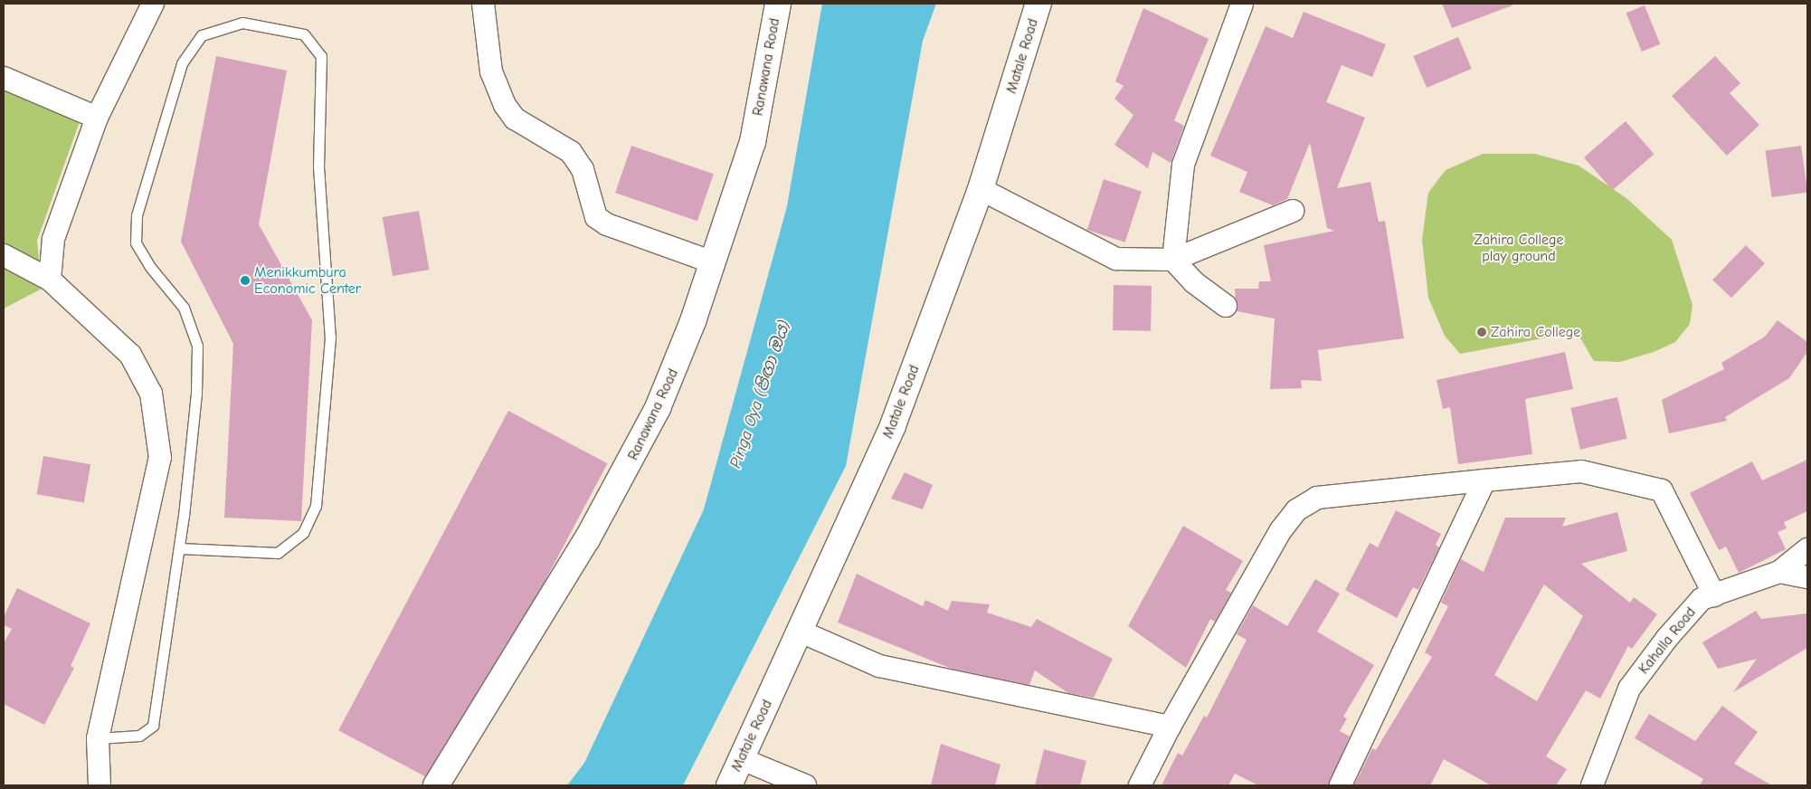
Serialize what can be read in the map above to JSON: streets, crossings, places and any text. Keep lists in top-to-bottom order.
{
  "streets": {
    "main road": ["Matale Road", "Ranawana Road"],
    "street": ["Kahalla Road"]
  },
  "water": ["Pinga Oya (පිඟා ඔය)"],
  "parks": ["Zahira College play ground"],
  "places": ["Menikkumbura Economic Center", "Zahira College"]
}
